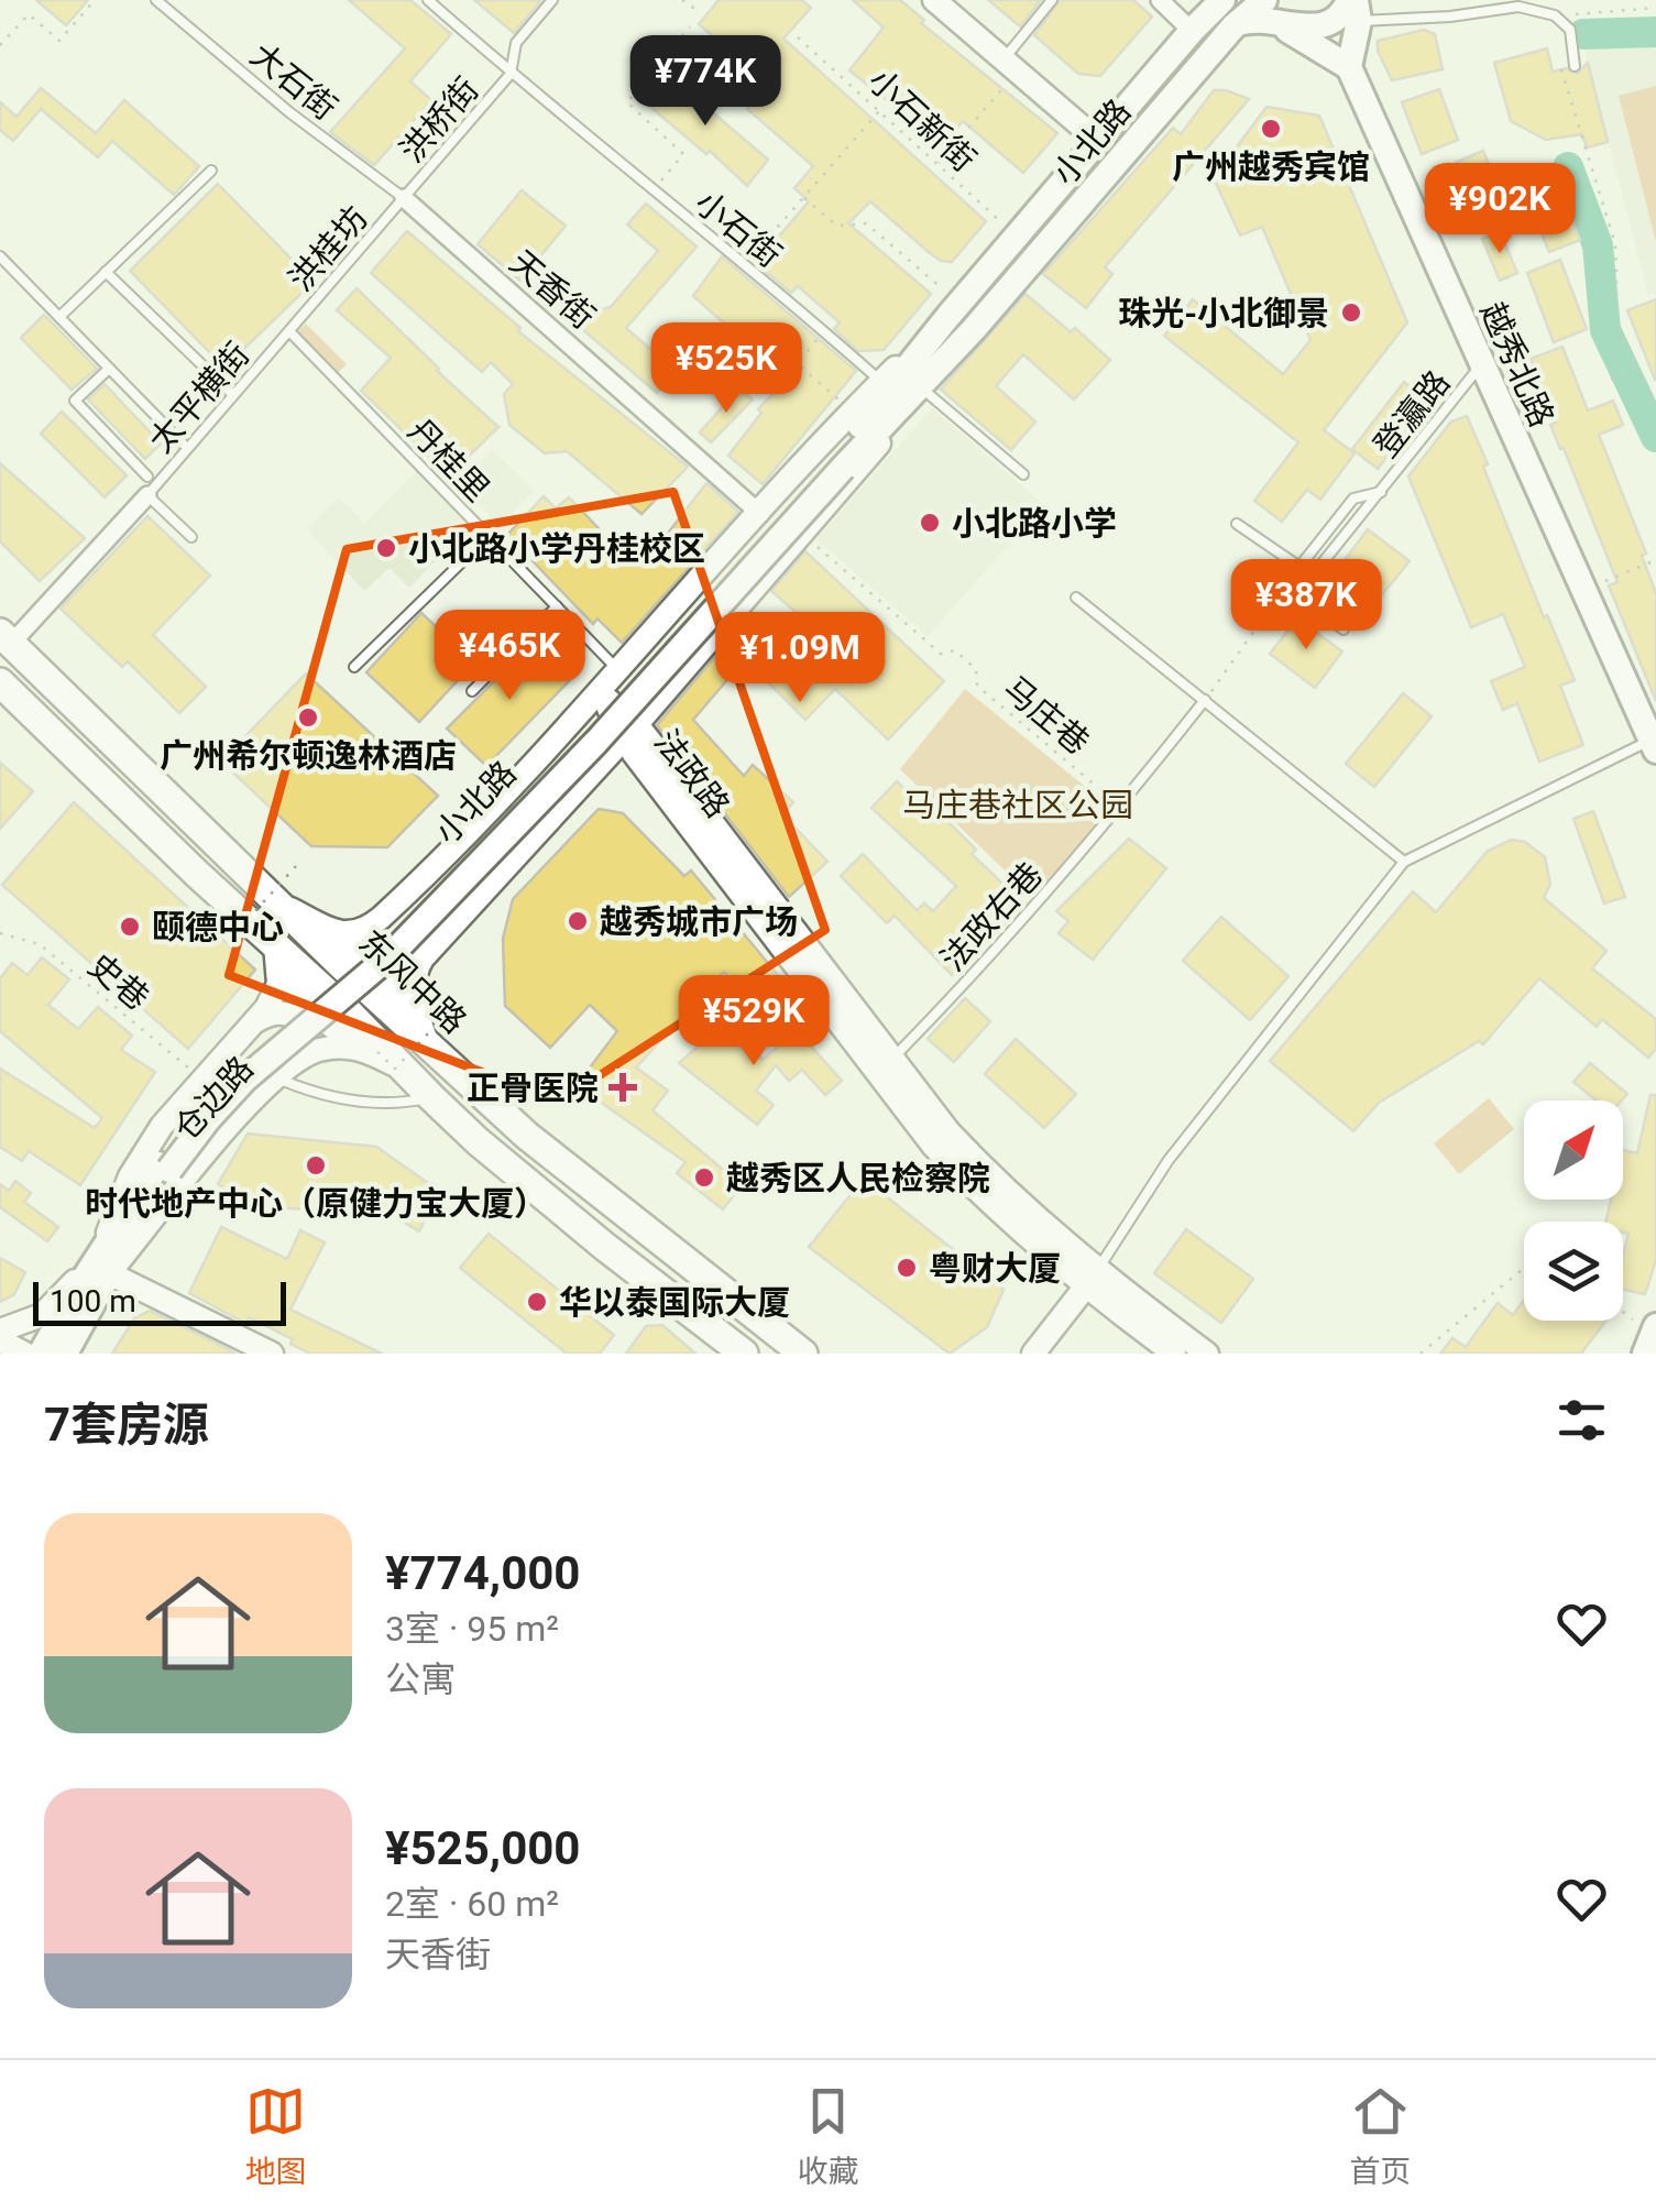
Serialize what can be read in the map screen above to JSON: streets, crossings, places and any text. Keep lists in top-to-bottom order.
{
  "streets": {
    "highway": ["东风中路"],
    "main road": ["小北路", "越秀北路", "仓边路"],
    "street": ["天香街", "法政路"],
    "lane": [
      "大石街",
      "洪桥街",
      "小石街",
      "洪桂坊",
      "太平横街",
      "登瀛路",
      "丹桂里",
      "法政右巷"
    ],
    "path": ["小石新街", "马庄巷", "史巷"]
  },
  "crossings": [
    ["大石街", "洪桥街"],
    ["大石街", "洪桂坊"],
    ["大石街", "天香街"],
    ["洪桥街", "小石街"],
    ["洪桥街", "洪桂坊"],
    ["洪桥街", "天香街"],
    ["小石新街", "小北路"],
    ["小北路", "小石街"],
    ["小北路", "天香街"],
    ["小北路", "丹桂里"],
    ["小北路", "马庄巷"],
    ["小北路", "法政路"],
    ["小北路", "东风中路"],
    ["小北路", "仓边路"],
    ["洪桂坊", "天香街"],
    ["洪桂坊", "太平横街"],
    ["洪桂坊", "丹桂里"],
    ["越秀北路", "登瀛路"],
    ["太平横街", "丹桂里"],
    ["马庄巷", "法政右巷"],
    ["法政路", "法政右巷"],
    ["史巷", "仓边路"],
    ["东风中路", "仓边路"]
  ],
  "parks": ["马庄巷社区公园"],
  "places": {
    "other": [
      "广州越秀宾馆",
      "珠光-小北御景",
      "小北路小学",
      "小北路小学丹桂校区",
      "广州希尔顿逸林酒店",
      "越秀城市广场",
      "颐德中心",
      "时代地产中心（原健力宝大厦）",
      "越秀区人民检察院",
      "粤财大厦",
      "华以泰国际大厦"
    ],
    "health": ["正骨医院"]
  },
  "scale_bar": "100 m",
  "north": "top right",
  "page": {
    "price": [
      "¥774K",
      "¥902K",
      "¥525K",
      "¥387K",
      "¥465K",
      "¥1.09M",
      "¥529K"
    ],
    "scale": "100 m",
    "heading": "7套房源",
    "list": [
      {
        "name": "¥774,000",
        "note": "3室 · 95 m² · 公寓"
      },
      {
        "name": "¥525,000",
        "note": "2室 · 60 m² · 天香街"
      }
    ],
    "tabs": ["地图", "收藏", "首页"]
  }
}
